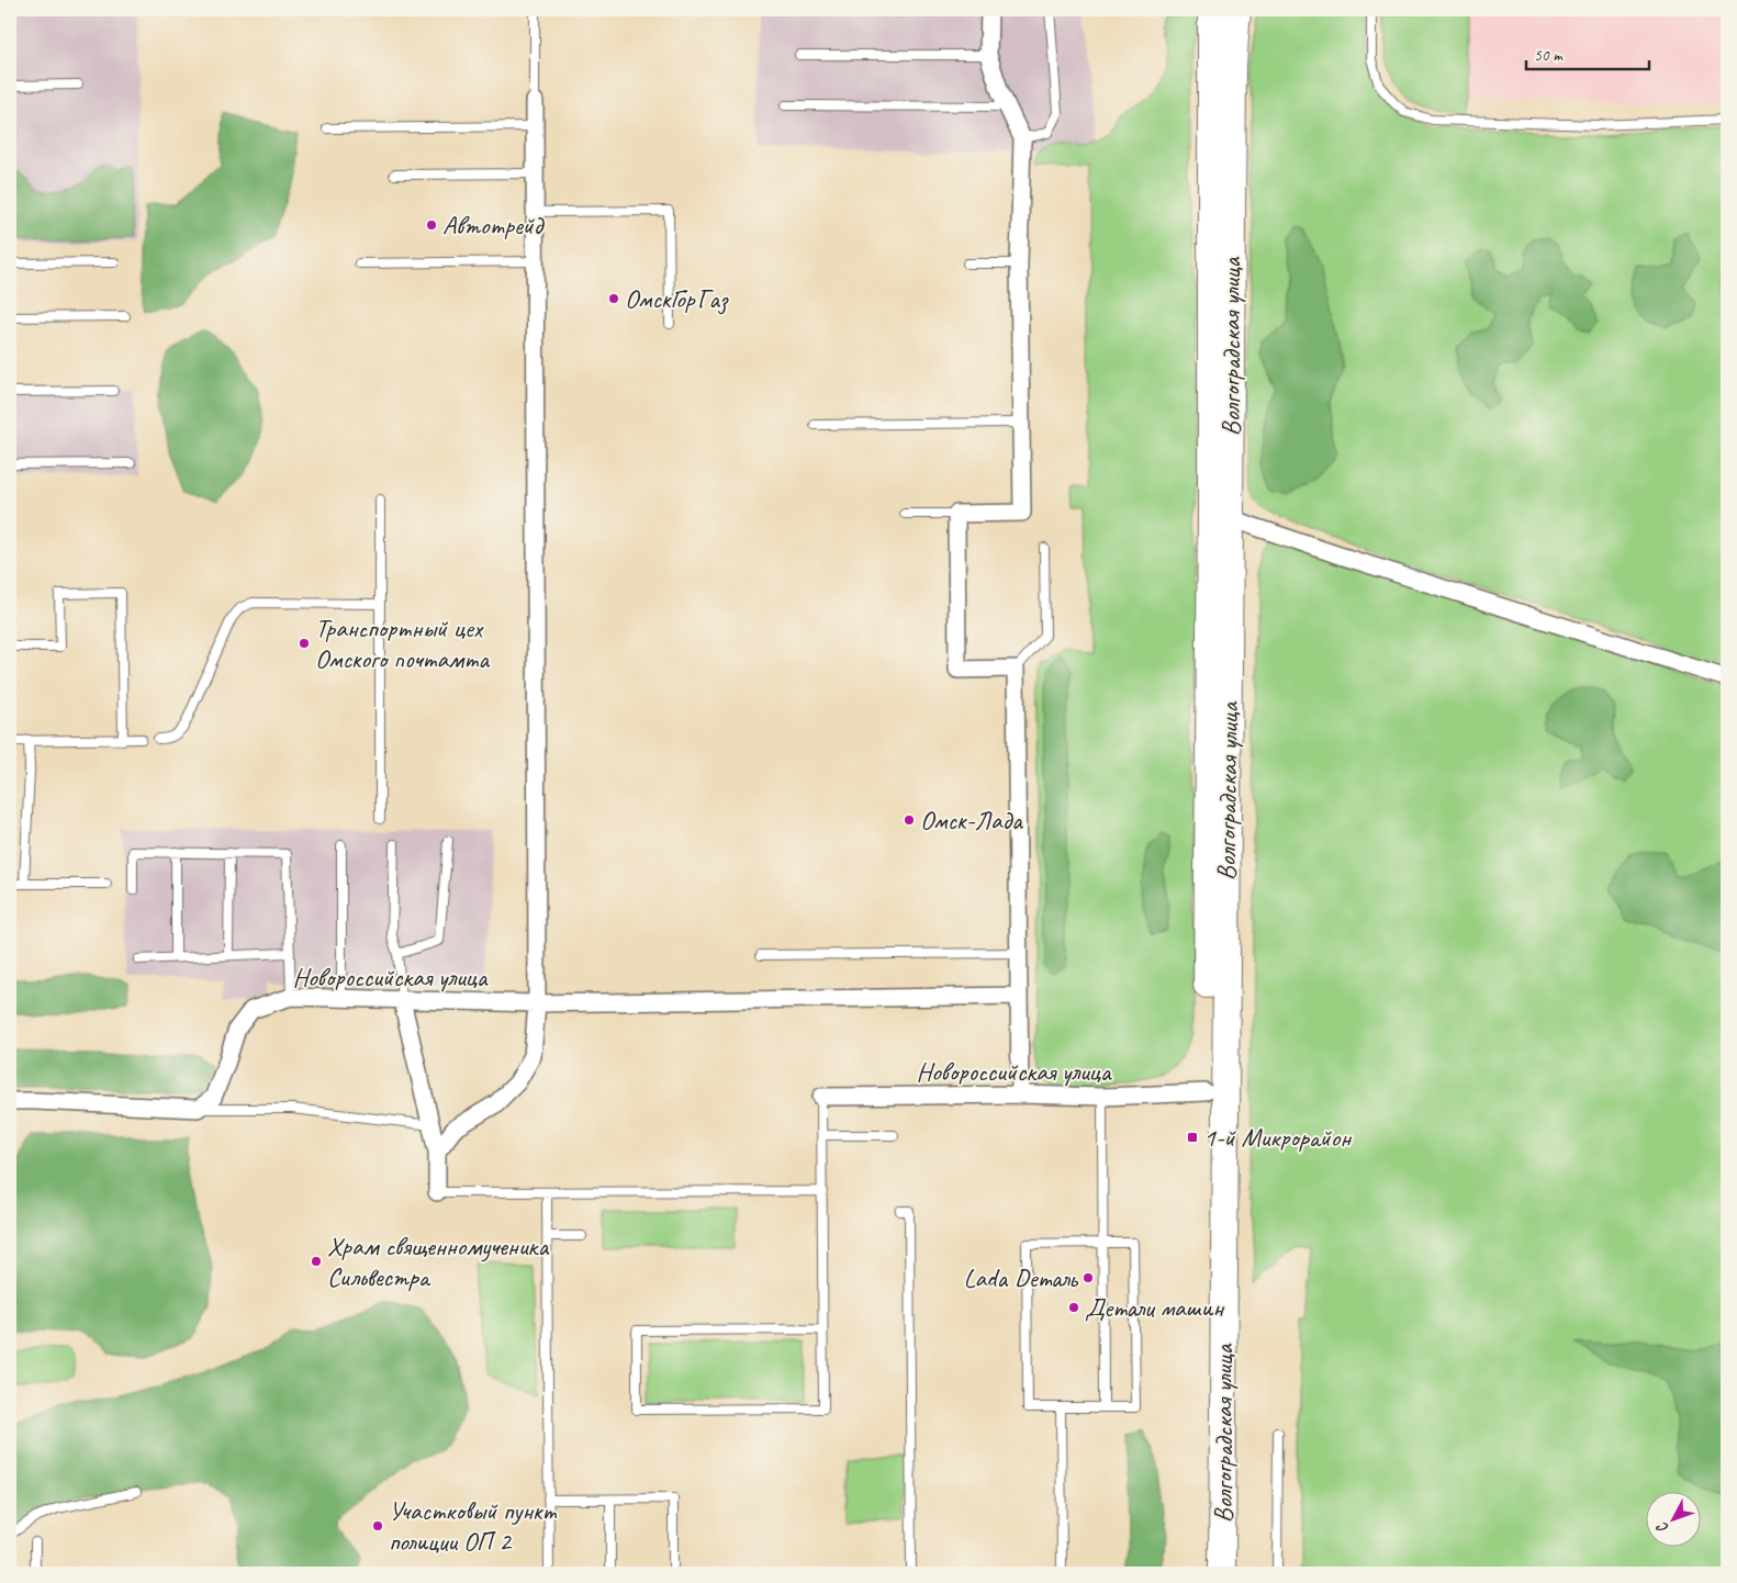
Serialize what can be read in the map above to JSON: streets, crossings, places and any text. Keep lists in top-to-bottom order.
{
  "streets": {
    "main road": ["Волгоградская улица"],
    "street": ["Новороссийская улица"]
  },
  "crossings": [
    ["Волгоградская улица", "Новороссийская улица"]
  ],
  "places": {
    "other": [
      "Автотрейд",
      "ОмскГорГаз",
      "Транспортный цех Омского почтамта",
      "Омск-Лада",
      "Храм священномученика Сильвестра",
      "Lada Dеталь",
      "Детали машин",
      "Участковый пункт полиции ОП 2"
    ],
    "transit": ["1-й Микрорайон"]
  },
  "scale_bar": "50 m",
  "north": "bottom left"
}
